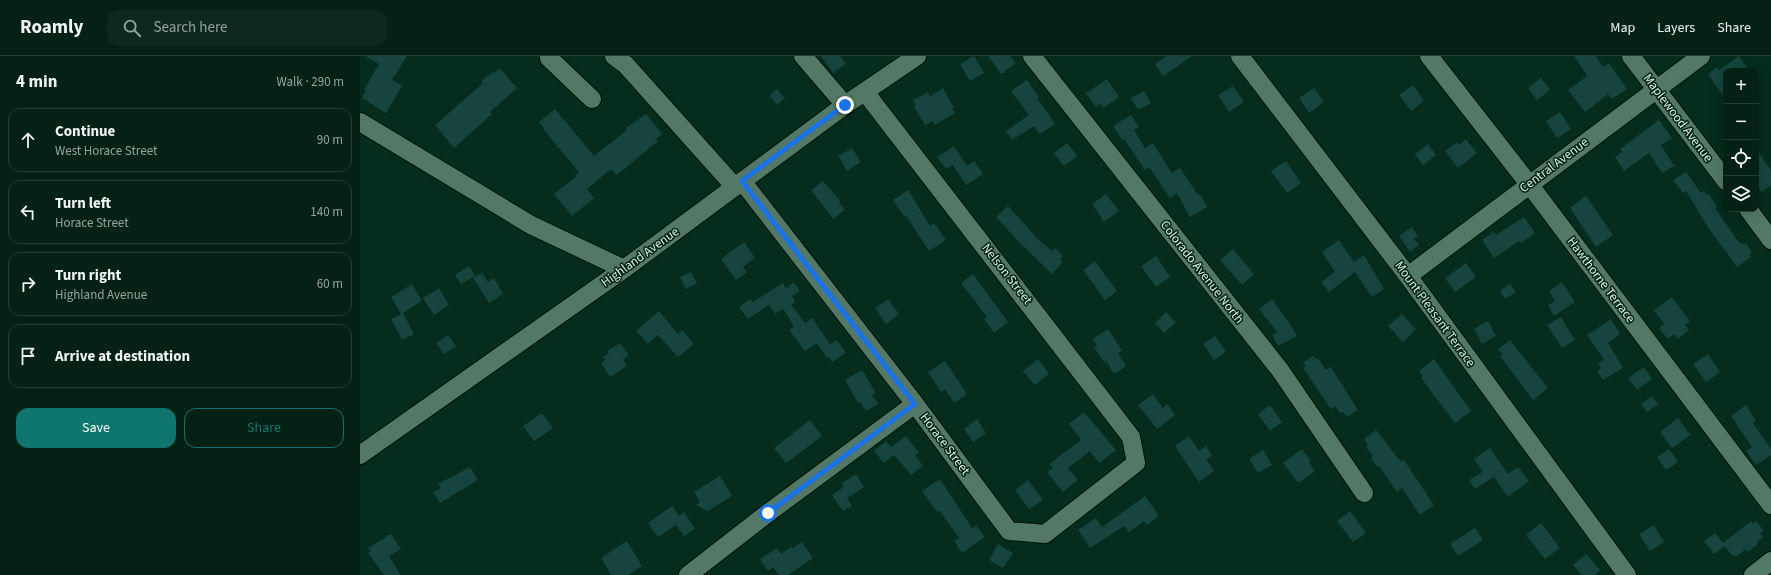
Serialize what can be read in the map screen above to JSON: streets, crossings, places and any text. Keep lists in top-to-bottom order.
{
  "streets": {
    "street": [
      "Maplewood Avenue",
      "Central Avenue",
      "Highland Avenue",
      "Colorado Avenue North",
      "Nelson Street",
      "Hawthorne Terrace",
      "Mount Pleasant Terrace",
      "Horace Street"
    ]
  },
  "crossings": [
    ["Maplewood Avenue", "Central Avenue"],
    ["Central Avenue", "Hawthorne Terrace"],
    ["Central Avenue", "Mount Pleasant Terrace"],
    ["Highland Avenue", "Nelson Street"],
    ["Highland Avenue", "Horace Street"],
    ["Nelson Street", "Horace Street"]
  ],
  "page": {
    "header": "Roamly",
    "search": "Search here",
    "nav": ["Map", "Layers", "Share"],
    "heading": ["4 min", "Walk · 290 m"],
    "map_buttons": ["+", "−"],
    "list": [
      ["Continue", "West Horace Street", "90 m"],
      ["Turn left", "Horace Street", "140 m"],
      ["Turn right", "Highland Avenue", "60 m"],
      "Arrive at destination"
    ],
    "buttons": ["Save", "Share"]
  }
}
